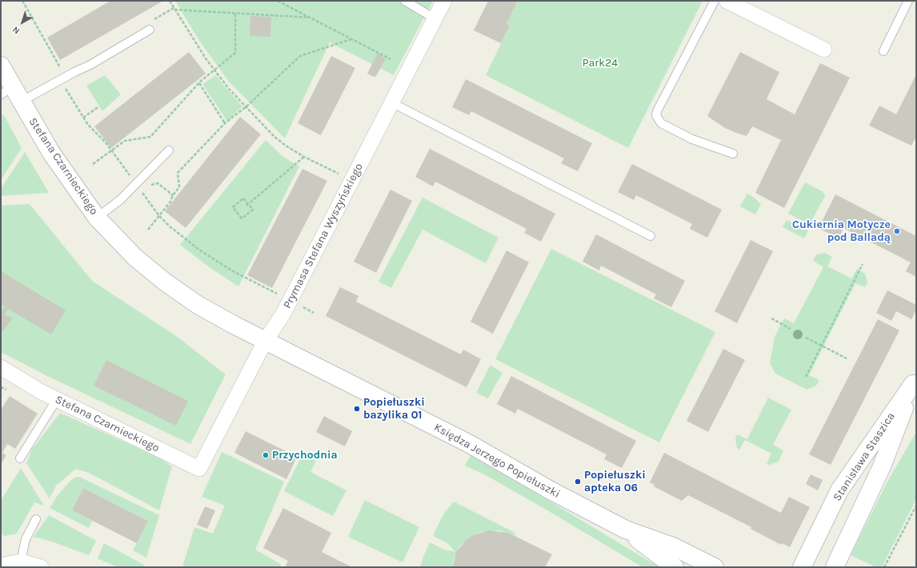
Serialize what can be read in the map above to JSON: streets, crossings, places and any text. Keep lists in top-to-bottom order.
{
  "streets": {
    "street": [
      "Stefana Czarnieckiego",
      "Prymasa Stefana Wyszyńskiego",
      "Stanisława Staszica",
      "Księdza Jerzego Popiełuszki"
    ]
  },
  "crossings": [
    ["Stefana Czarnieckiego", "Prymasa Stefana Wyszyńskiego"],
    ["Stefana Czarnieckiego", "Księdza Jerzego Popiełuszki"],
    ["Prymasa Stefana Wyszyńskiego", "Księdza Jerzego Popiełuszki"]
  ],
  "parks": ["Park24"],
  "places": [
    "Cukiernia Motycze pod Balladą",
    "Popiełuszki bazylika 01",
    "Przychodnia",
    "Popiełuszki apteka 06"
  ],
  "north": "bottom left"
}
